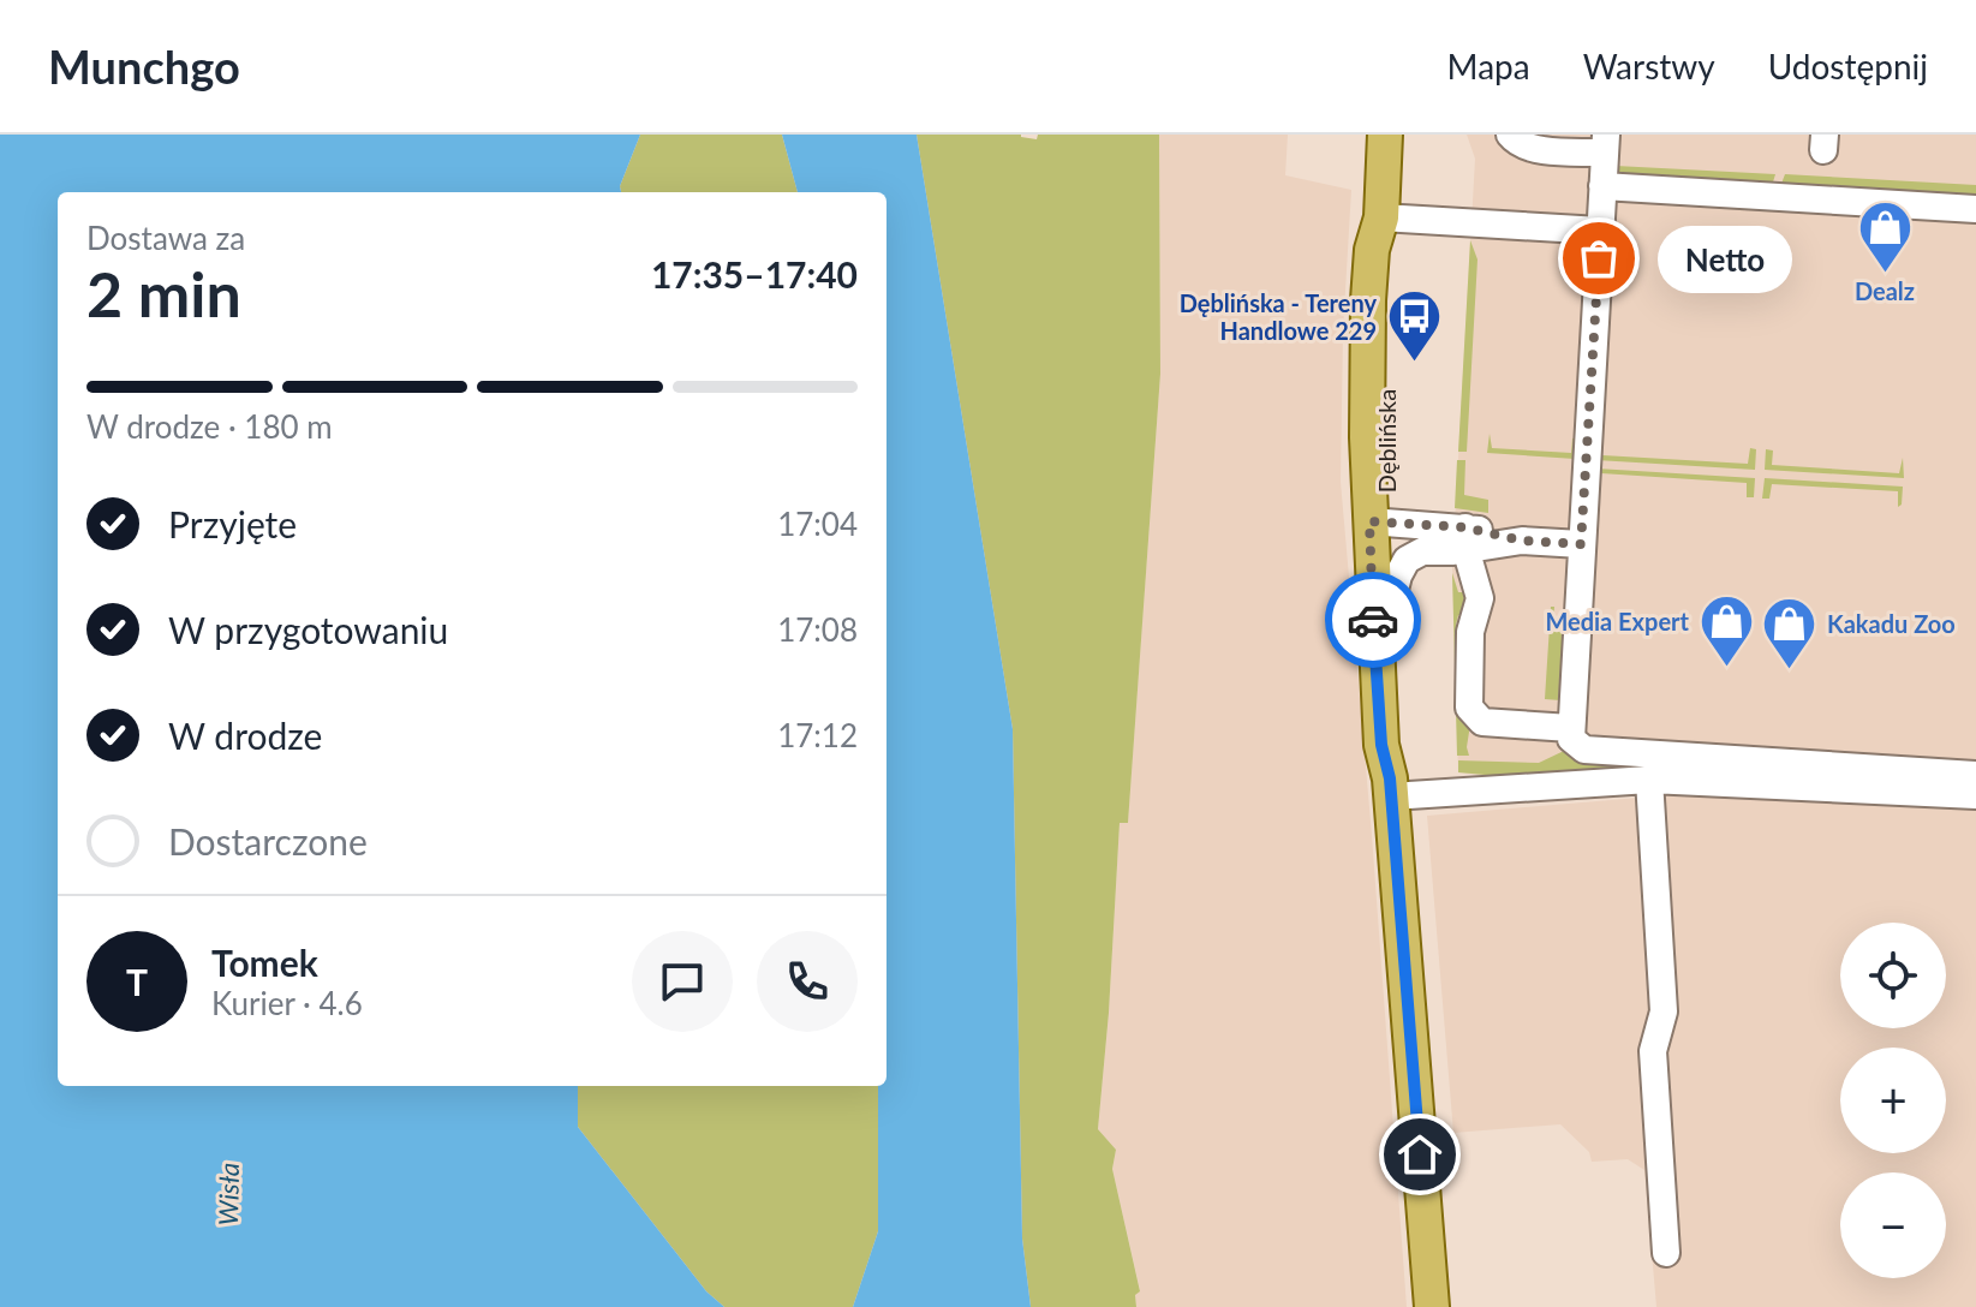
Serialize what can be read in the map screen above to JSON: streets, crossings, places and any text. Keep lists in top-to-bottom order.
{
  "streets": {
    "main road": ["Dęblińska"]
  },
  "water": ["Wisła"],
  "places": {
    "other": ["Netto"],
    "shop": ["Dealz", "Media Expert", "Kakadu Zoo"],
    "bus stop": ["Dęblińska - Tereny Handlowe 229"]
  },
  "page": {
    "header": "Munchgo",
    "nav": ["Mapa", "Warstwy", "Udostępnij"],
    "heading": ["2 min", "Dostawa za", "17:35–17:40"],
    "panel": ["Tomek", "Kurier · 4.6"],
    "bubble": "Netto",
    "bar": "W drodze · 180 m",
    "list": [
      ["Przyjęte", "17:04"],
      ["W przygotowaniu", "17:08"],
      ["W drodze", "17:12"],
      "Dostarczone"
    ],
    "map_buttons": ["+", "−"],
    "round": "T"
  }
}
